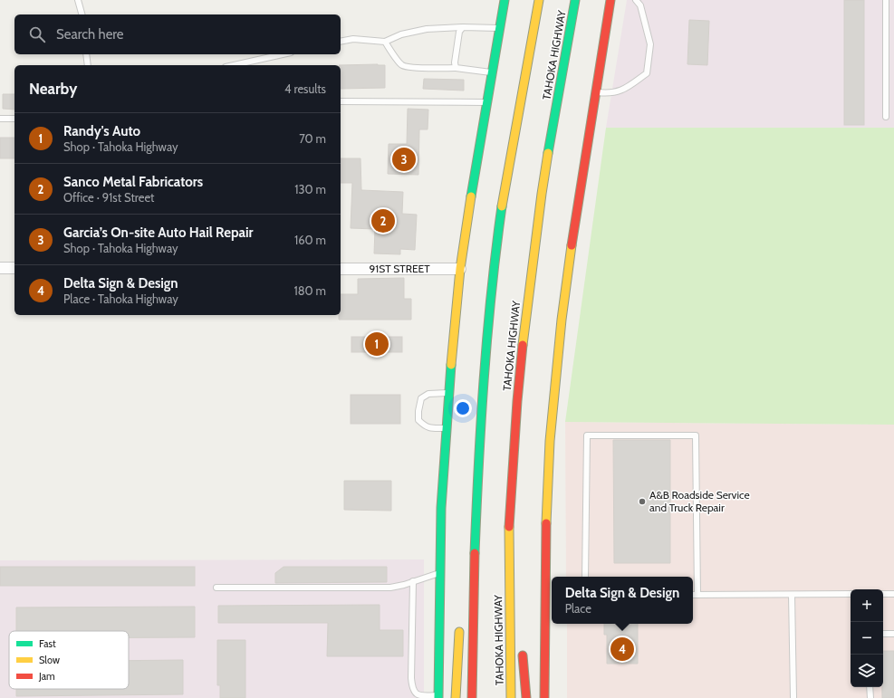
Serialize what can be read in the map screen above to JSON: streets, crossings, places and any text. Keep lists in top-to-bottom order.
{
  "streets": {
    "main road": ["TAHOKA HIGHWAY"],
    "street": ["91ST STREET"]
  },
  "places": ["A&B Roadside Service and Truck Repair"],
  "legend": ["Fast", "Slow", "Jam"],
  "page": {
    "search": "Search here",
    "heading": ["Nearby", "4 results"],
    "list": [
      {
        "mark": "1",
        "name": "Randy's Auto",
        "note": "Shop · Tahoka Highway",
        "value": "70 m"
      },
      {
        "mark": "2",
        "name": "Sanco Metal Fabricators",
        "note": "Office · 91st Street",
        "value": "130 m"
      },
      {
        "mark": "3",
        "name": "Garcia’s On-site Auto Hail Repair",
        "note": "Shop · Tahoka Highway",
        "value": "160 m"
      },
      {
        "mark": "4",
        "name": "Delta Sign & Design",
        "note": "Place · Tahoka Highway",
        "value": "180 m"
      }
    ],
    "pins": [
      "3",
      "2",
      "1",
      "4"
    ],
    "popup": ["Delta Sign & Design", "Place"],
    "map_buttons": ["+", "−"]
  }
}
